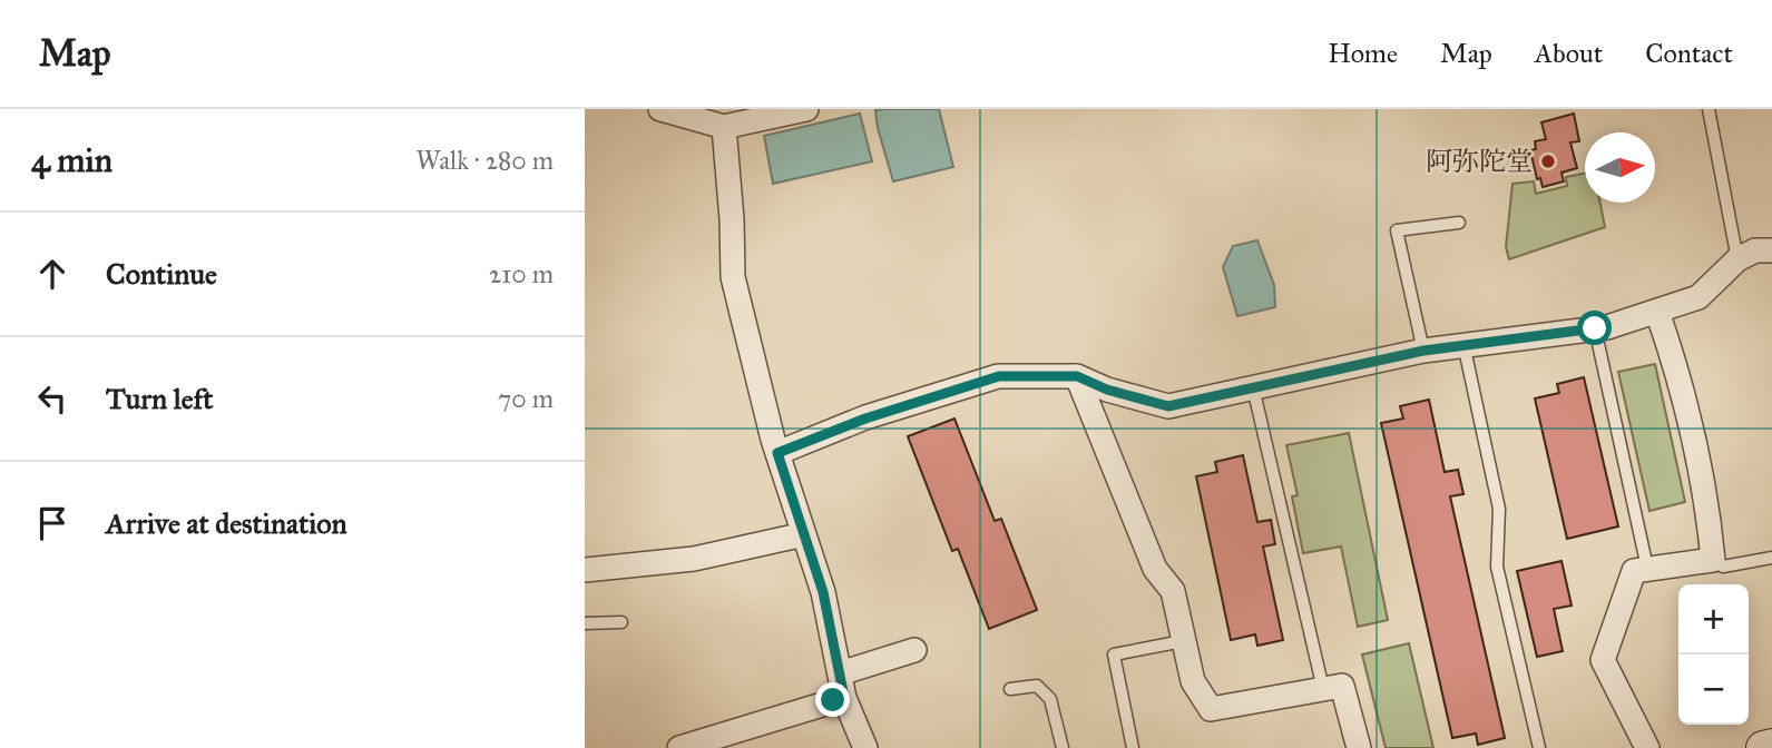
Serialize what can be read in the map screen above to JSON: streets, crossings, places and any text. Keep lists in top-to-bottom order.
{
  "places": ["阿弥陀堂"],
  "north": "right",
  "page": {
    "header": "Map",
    "nav": [
      "Home",
      "Map",
      "About",
      "Contact"
    ],
    "heading": ["4 min", "Walk · 280 m"],
    "list": [
      ["Continue", "210 m"],
      ["Turn left", "70 m"],
      "Arrive at destination"
    ],
    "map_buttons": ["+", "−"]
  }
}
